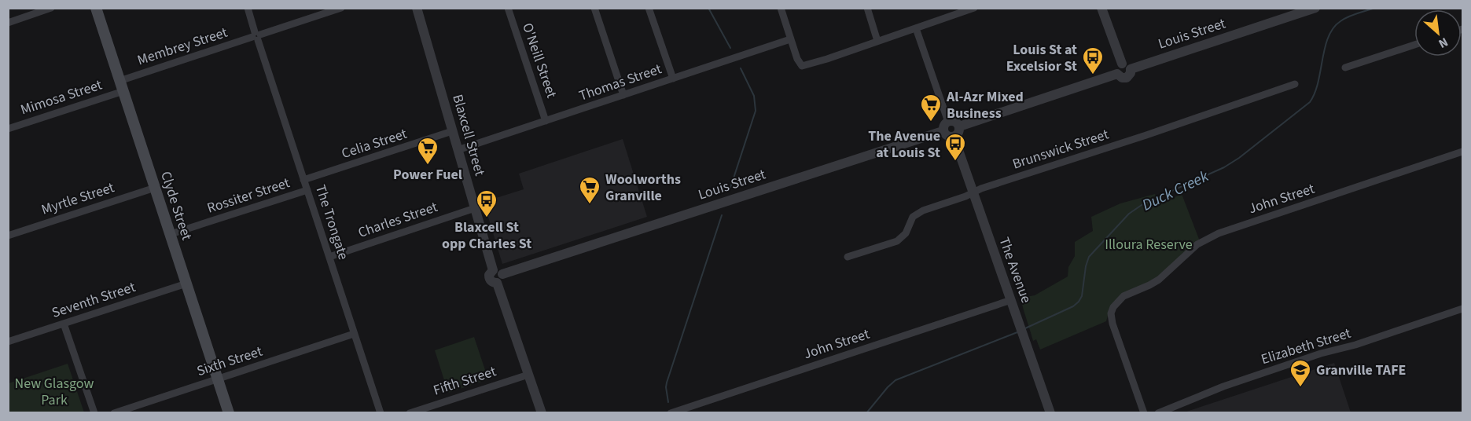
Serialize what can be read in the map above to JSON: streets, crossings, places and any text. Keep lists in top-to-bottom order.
{
  "streets": {
    "main road": ["Clyde Street"],
    "street": [
      "Louis Street",
      "Membrey Street",
      "O'Neill Street",
      "Thomas Street",
      "Mimosa Street",
      "Blaxcell Street",
      "Celia Street",
      "Brunswick Street",
      "Rossiter Street",
      "Myrtle Street",
      "John Street",
      "Charles Street",
      "The Trongate",
      "The Avenue",
      "Seventh Street",
      "Elizabeth Street",
      "Sixth Street",
      "Fifth Street"
    ]
  },
  "crossings": [
    ["Louis Street", "Blaxcell Street"],
    ["Louis Street", "The Avenue"],
    ["Membrey Street", "Mimosa Street"],
    ["Membrey Street", "Clyde Street"],
    ["Membrey Street", "The Trongate"],
    ["O'Neill Street", "Thomas Street"],
    ["Thomas Street", "Blaxcell Street"],
    ["Mimosa Street", "Clyde Street"],
    ["Blaxcell Street", "Celia Street"],
    ["Blaxcell Street", "Charles Street"],
    ["Blaxcell Street", "Fifth Street"],
    ["Celia Street", "The Trongate"],
    ["Brunswick Street", "The Avenue"],
    ["Rossiter Street", "Clyde Street"],
    ["Rossiter Street", "The Trongate"],
    ["Myrtle Street", "Clyde Street"],
    ["John Street", "The Avenue"],
    ["Clyde Street", "Seventh Street"],
    ["Clyde Street", "Sixth Street"],
    ["Charles Street", "The Trongate"],
    ["The Trongate", "Sixth Street"]
  ],
  "water": ["Duck Creek"],
  "parks": ["Illoura Reserve", "New Glasgow Park"],
  "places": {
    "bus stop": ["Louis St at Excelsior St", "The Avenue at Louis St", "Blaxcell St opp Charles St"],
    "supermarket": ["Al-Azr Mixed Business", "Power Fuel", "Woolworths Granville"],
    "school or university": ["Granville TAFE"]
  },
  "north": "bottom right"
}
